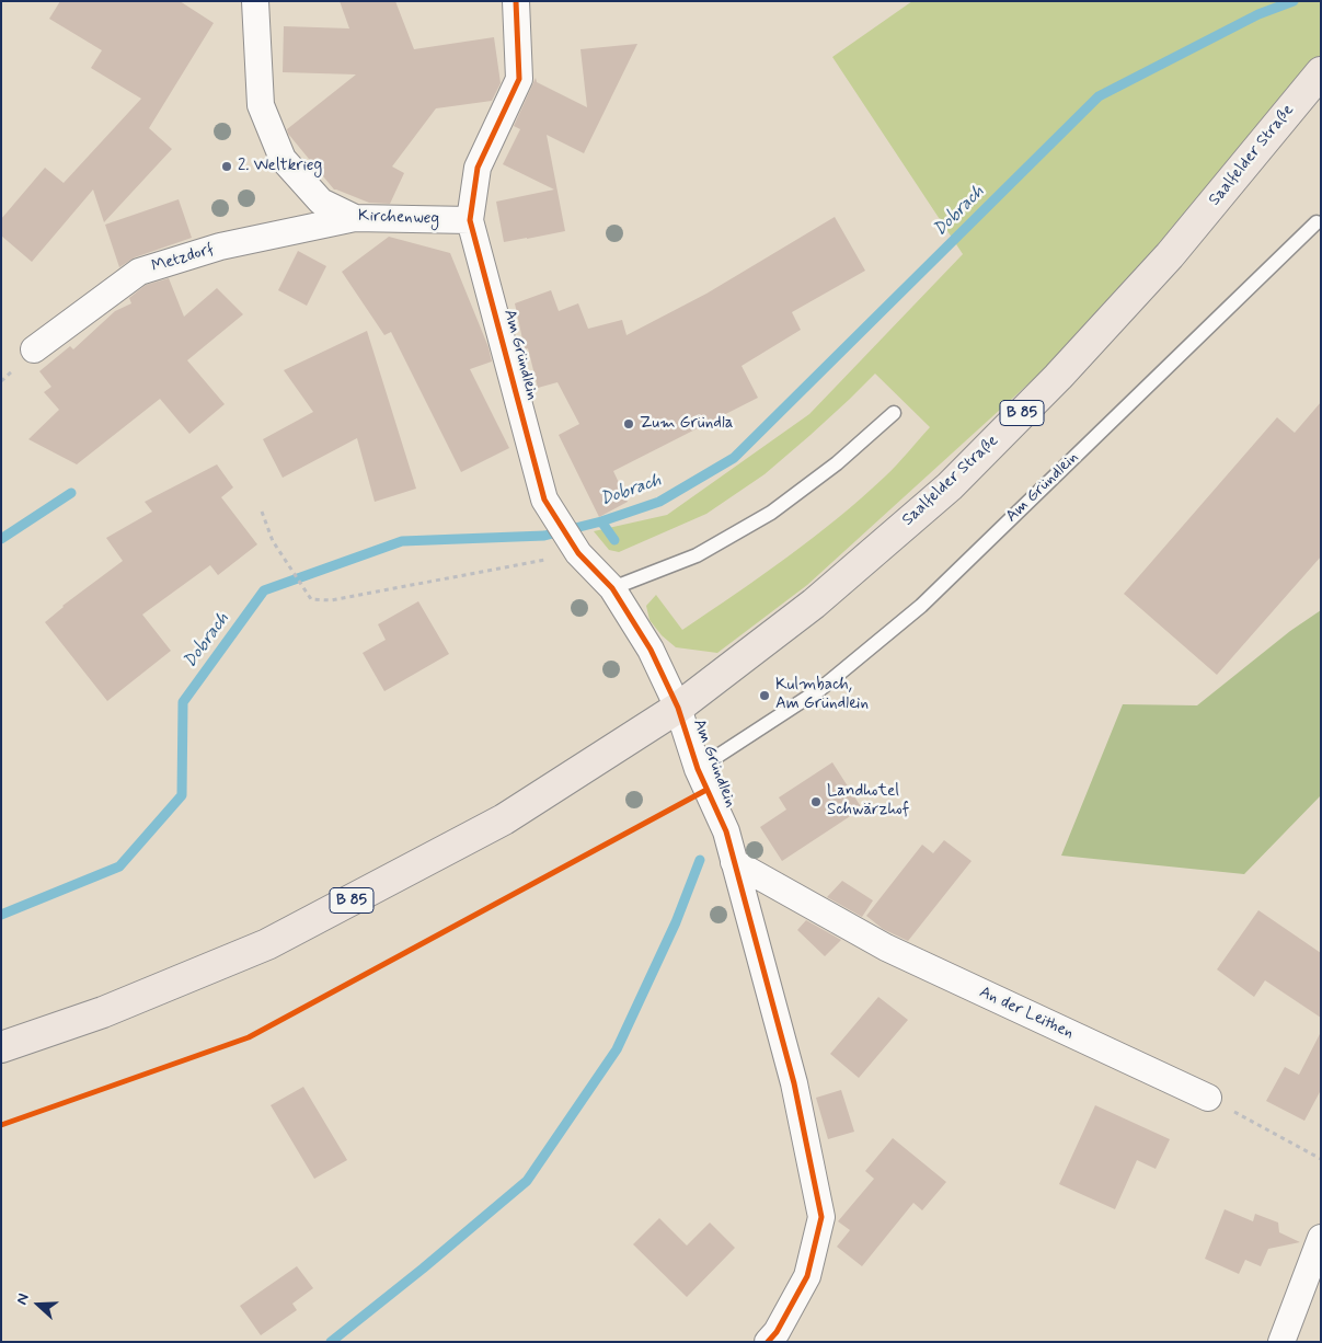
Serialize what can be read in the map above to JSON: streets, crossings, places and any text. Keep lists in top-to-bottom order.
{
  "streets": {
    "main road": ["Saalfelder Straße", "B 85"],
    "street": [
      "Kirchenweg",
      "Metzdorf",
      "Am Gründlein",
      "An der Leithen"
    ]
  },
  "crossings": [
    ["Saalfelder Straße", "Am Gründlein"],
    ["Saalfelder Straße", "B 85"],
    ["Kirchenweg", "Metzdorf"],
    ["Kirchenweg", "Am Gründlein"],
    ["Am Gründlein", "B 85"],
    ["Am Gründlein", "An der Leithen"]
  ],
  "water": ["Dobrach"],
  "places": [
    "2. Weltkrieg",
    "Zum Gründla",
    "Kulmbach, Am Gründlein",
    "Landhotel Schwärzhof"
  ],
  "north": "left"
}
